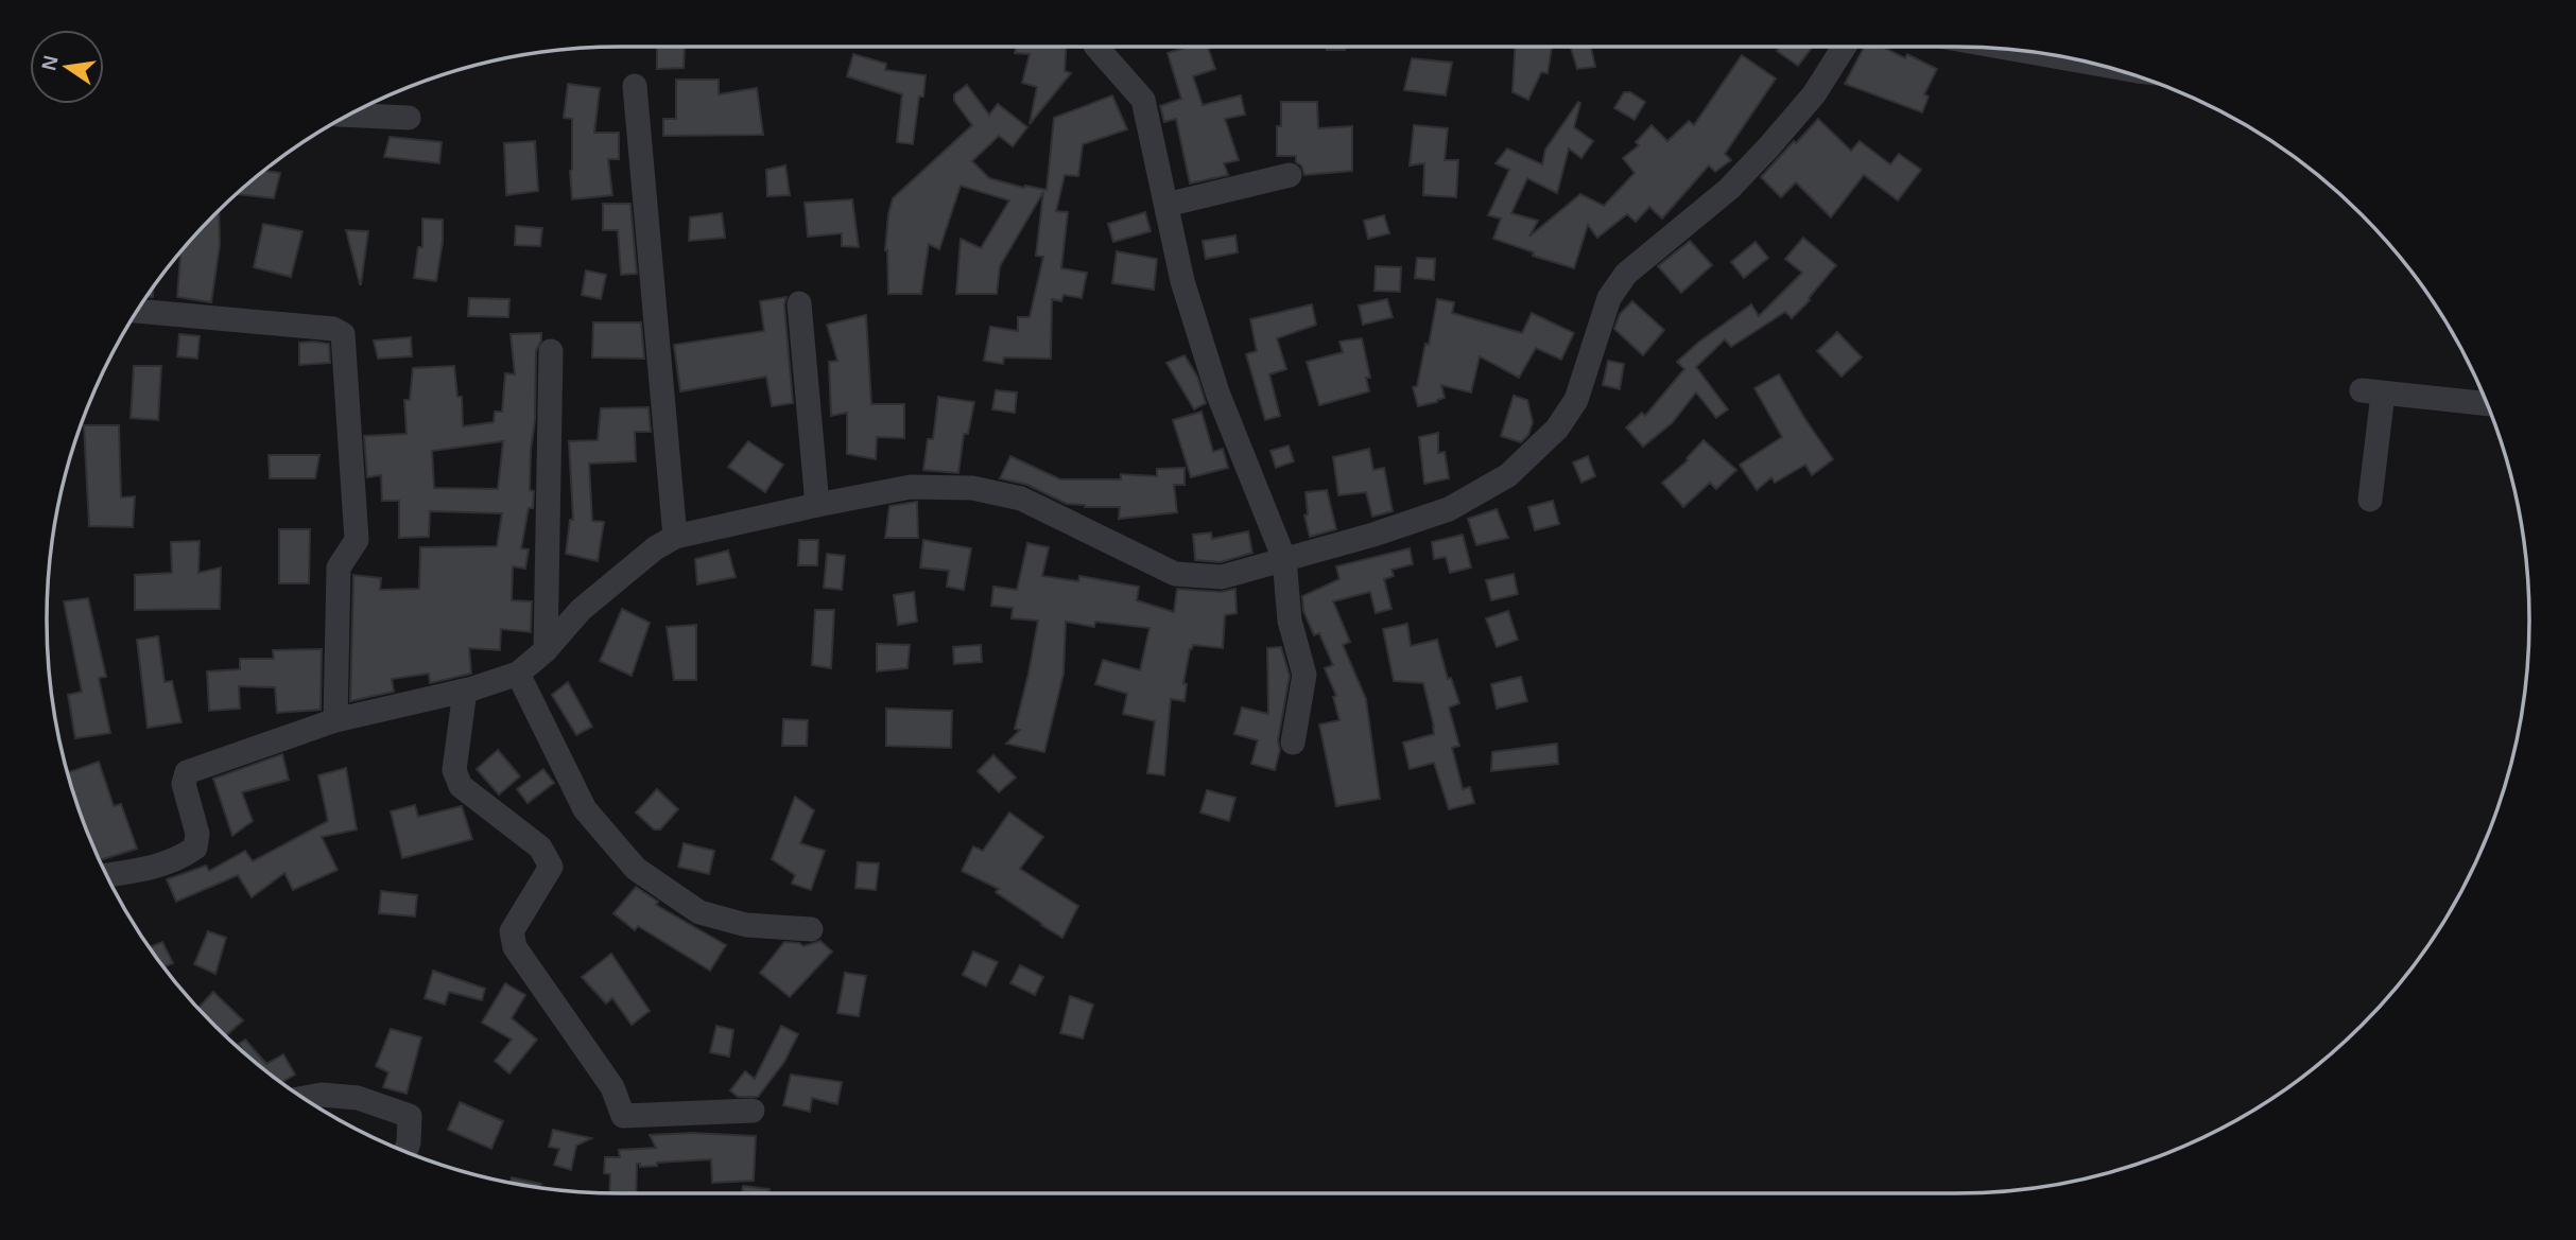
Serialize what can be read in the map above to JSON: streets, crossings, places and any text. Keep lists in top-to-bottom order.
{
  "north": "left"
}
